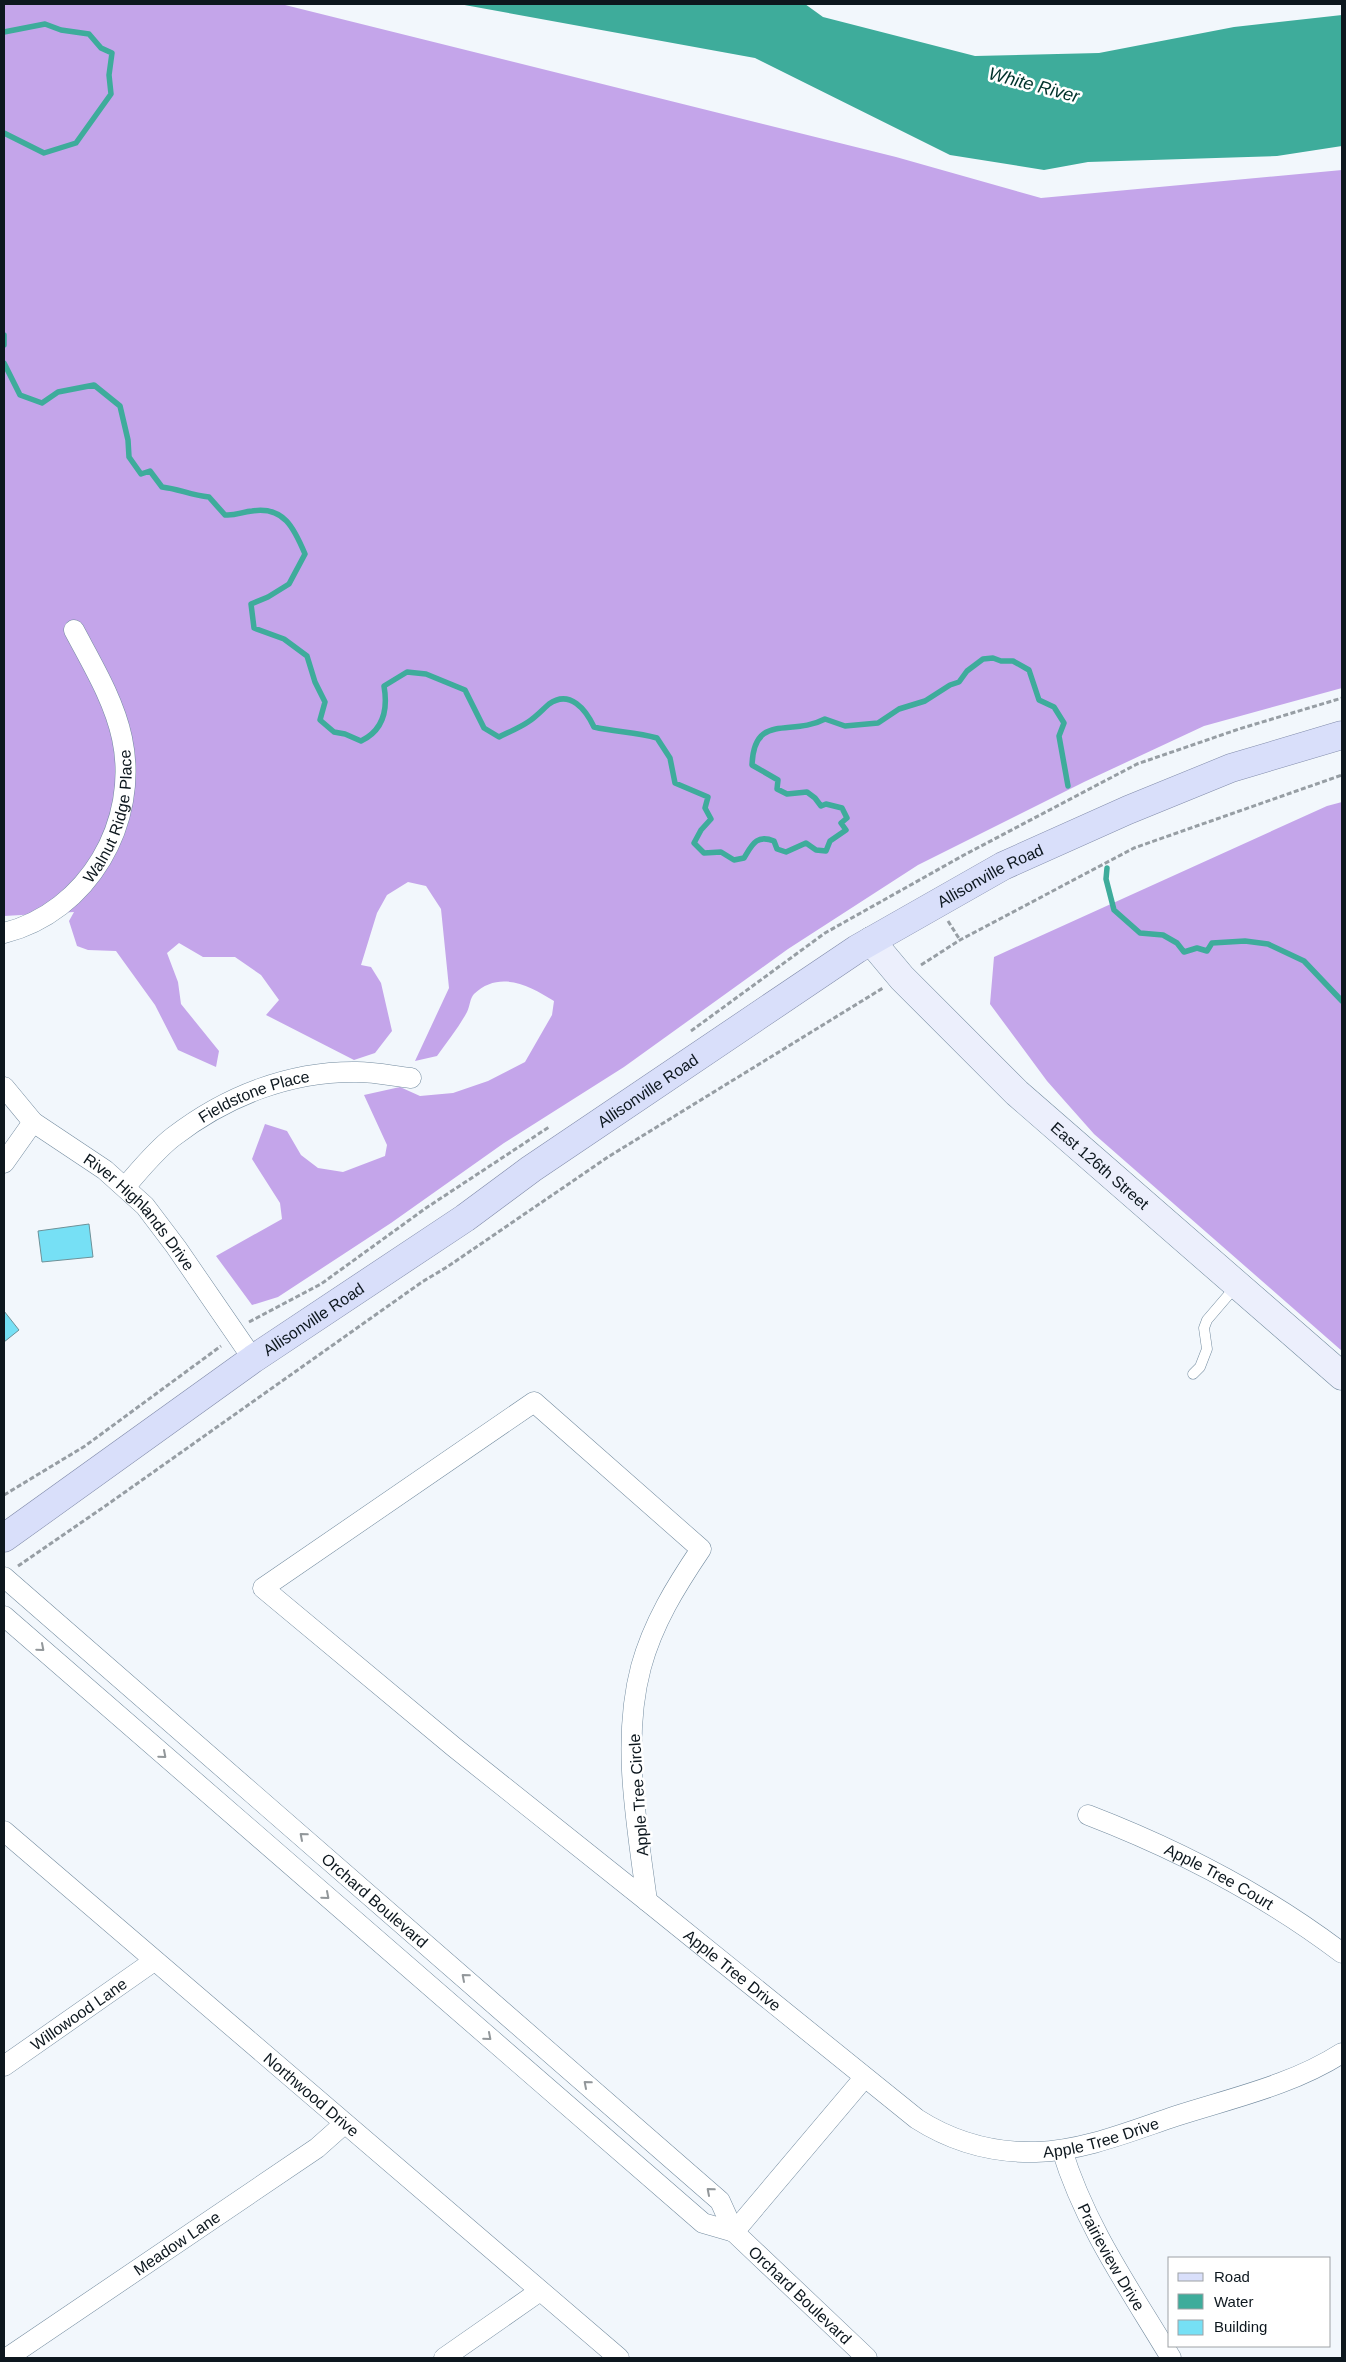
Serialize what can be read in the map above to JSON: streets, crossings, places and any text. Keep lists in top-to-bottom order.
{
  "streets": {
    "main road": ["Allisonville Road", "East 126th Street"],
    "street": [
      "Walnut Ridge Place",
      "Fieldstone Place",
      "River Highlands Drive",
      "Apple Tree Circle",
      "Apple Tree Court",
      "Orchard Boulevard",
      "Apple Tree Drive",
      "Willowood Lane",
      "Northwood Drive",
      "Meadow Lane",
      "Prairieview Drive"
    ]
  },
  "crossings": [
    ["Allisonville Road", "East 126th Street"],
    ["Allisonville Road", "River Highlands Drive"],
    ["Fieldstone Place", "River Highlands Drive"],
    ["Apple Tree Circle", "Apple Tree Drive"],
    ["Apple Tree Drive", "Prairieview Drive"],
    ["Willowood Lane", "Northwood Drive"],
    ["Northwood Drive", "Meadow Lane"]
  ],
  "water": ["White River"],
  "legend": ["Road", "Water", "Building"]
}
